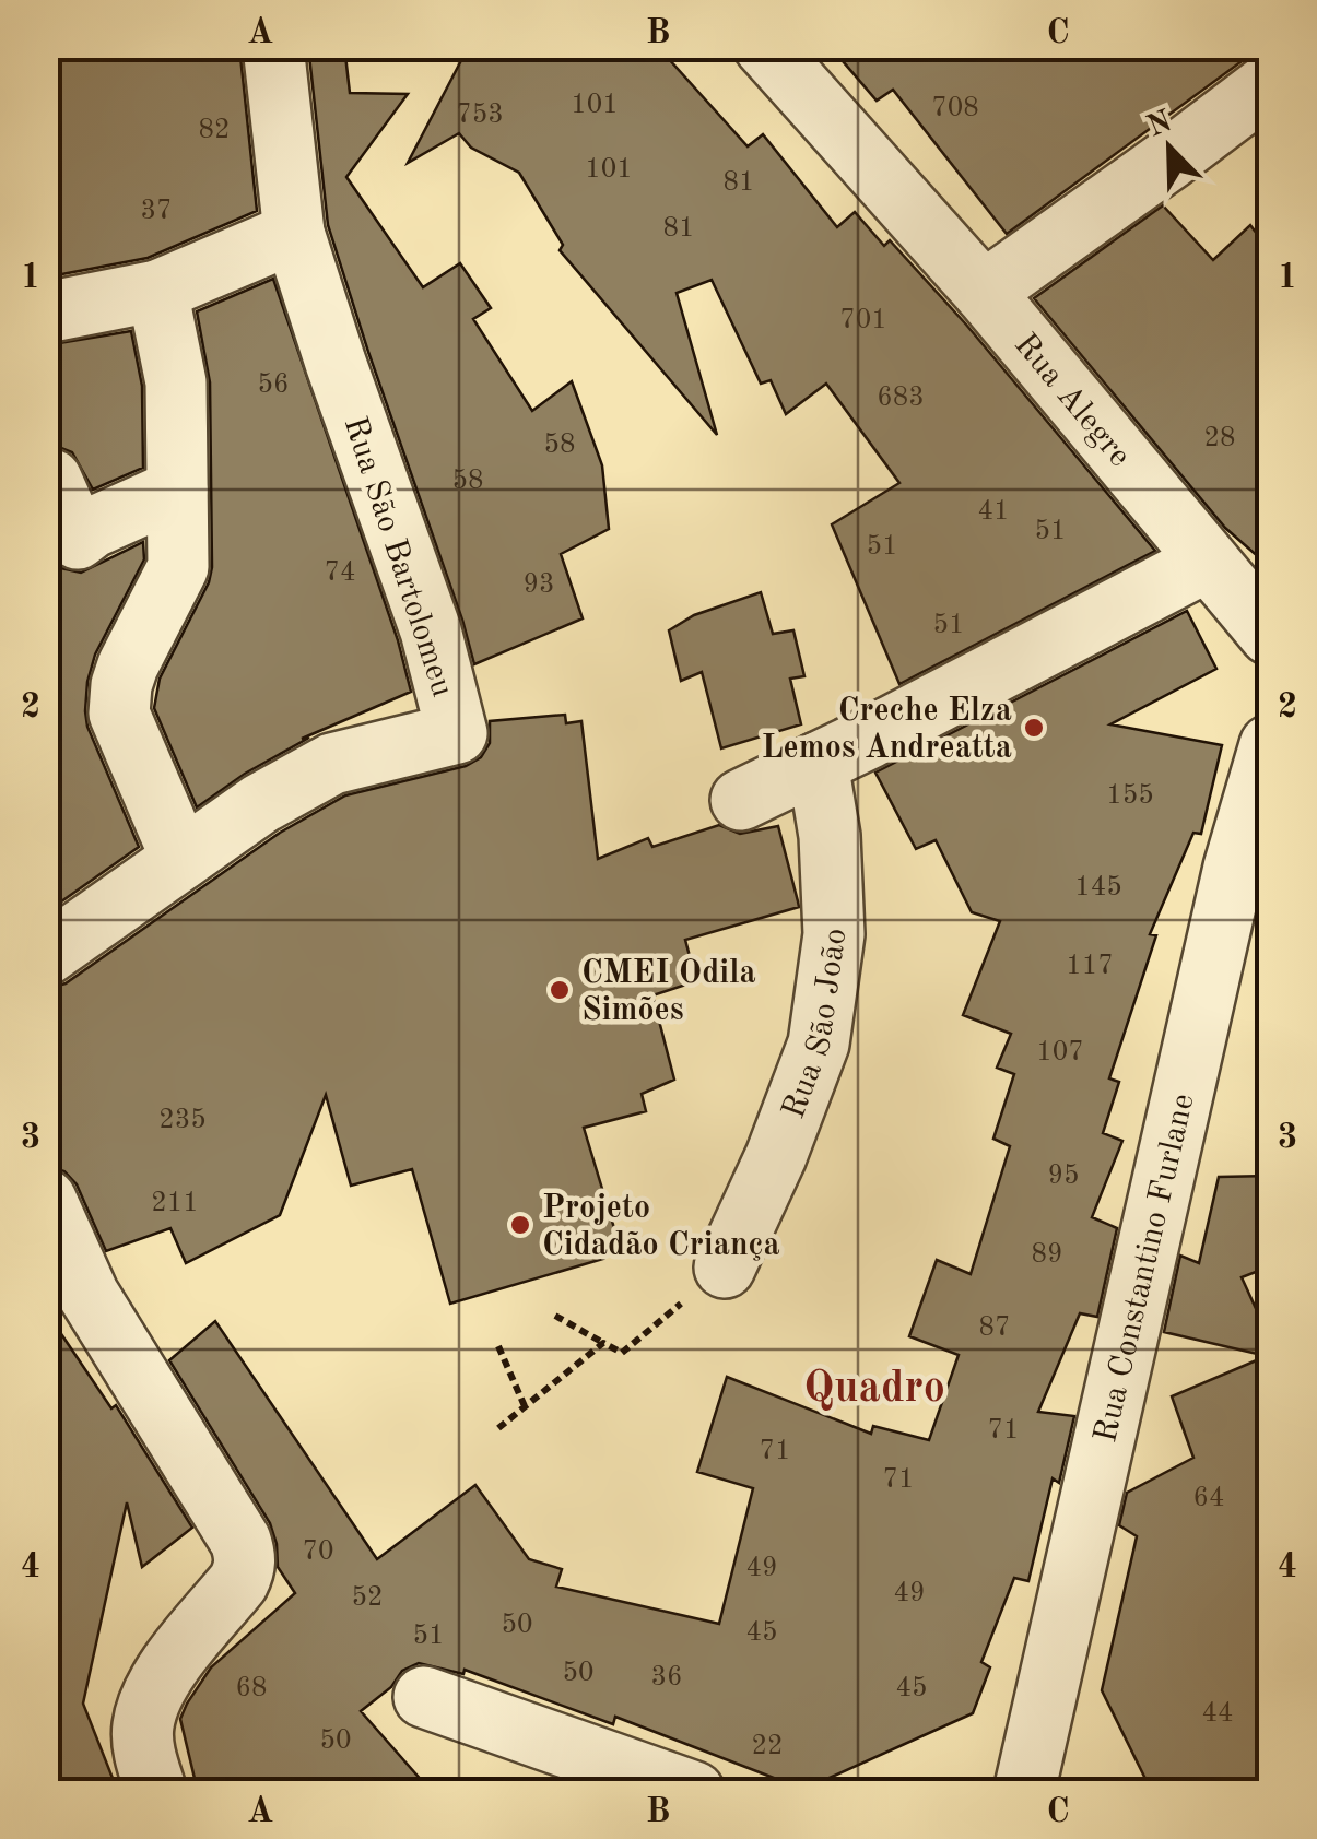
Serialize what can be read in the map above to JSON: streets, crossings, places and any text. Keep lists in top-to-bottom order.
{
  "streets": {
    "street": [
      "Rua Alegre",
      "Rua São Bartolomeu",
      "Rua São João",
      "Rua Constantino Furlane"
    ]
  },
  "districts": ["Quadro"],
  "places": ["Creche Elza Lemos Andreatta", "CMEI Odila Simões", "Projeto Cidadão Criança"],
  "house_numbers": [
    "101",
    "708",
    "753",
    "82",
    "101",
    "81",
    "37",
    "81",
    "701",
    "56",
    "683",
    "28",
    "58",
    "58",
    "41",
    "51",
    "51",
    "74",
    "93",
    "51",
    "155",
    "145",
    "117",
    "107",
    "235",
    "95",
    "211",
    "89",
    "87",
    "71",
    "71",
    "71",
    "64",
    "70",
    "49",
    "49",
    "52",
    "50",
    "45",
    "51",
    "50",
    "36",
    "68",
    "45",
    "44",
    "50",
    "22"
  ],
  "north": "top left",
  "grid": {
    "columns": ["A", "B", "C"],
    "rows": [
      "1",
      "2",
      "3",
      "4"
    ]
  }
}
